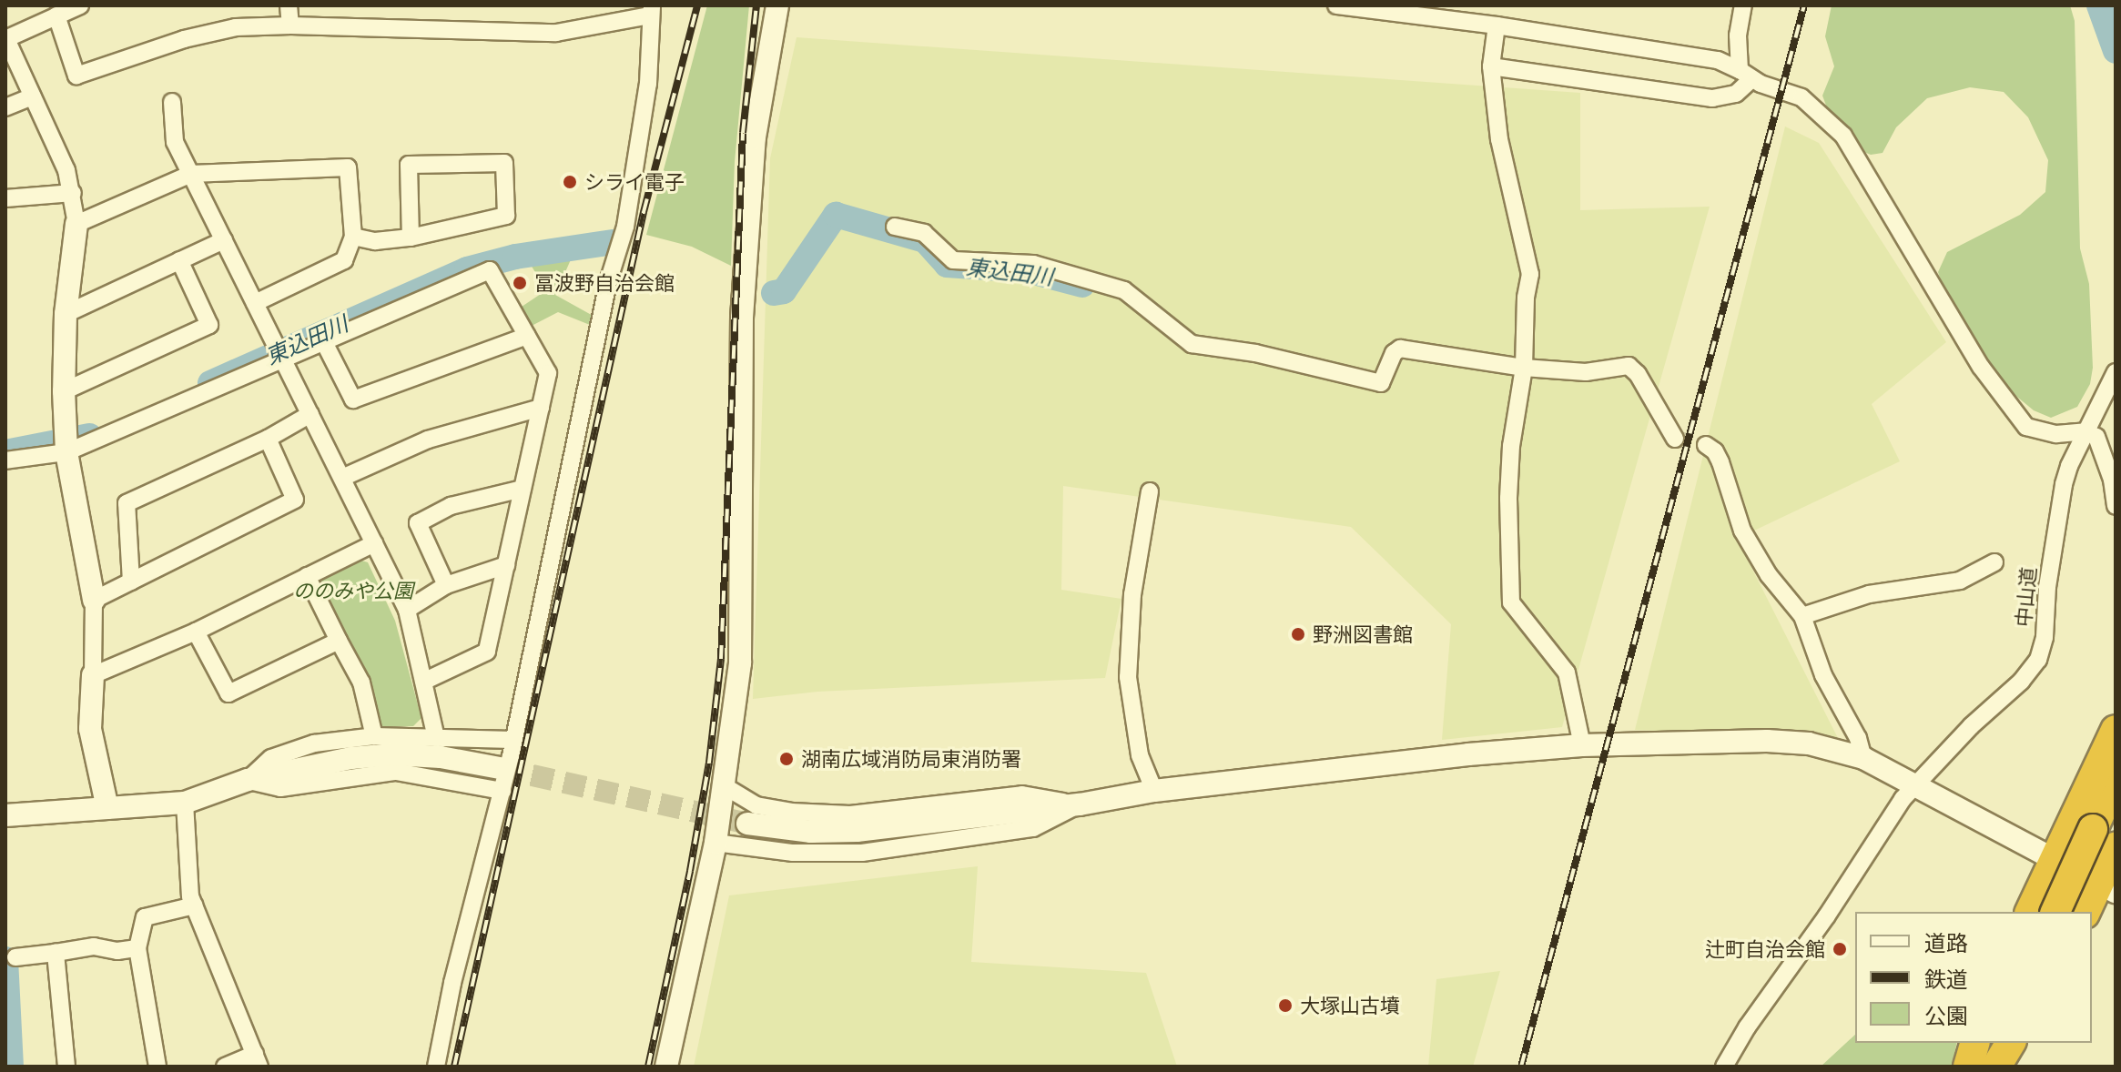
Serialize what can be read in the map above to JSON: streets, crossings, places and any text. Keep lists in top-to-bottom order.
{
  "streets": {
    "street": ["中山道"]
  },
  "water": ["東込田川"],
  "parks": ["ののみや公園"],
  "places": [
    "シライ電子",
    "冨波野自治会館",
    "野洲図書館",
    "湖南広域消防局東消防署",
    "辻町自治会館",
    "大塚山古墳"
  ],
  "legend": ["道路", "鉄道", "公園"]
}
